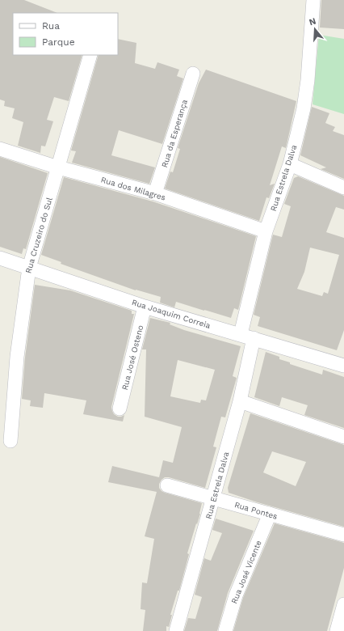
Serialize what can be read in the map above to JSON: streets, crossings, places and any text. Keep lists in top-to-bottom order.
{
  "streets": {
    "street": [
      "Rua da Esperança",
      "Rua Estrela Dalva",
      "Rua dos Milagres",
      "Rua Cruzeiro do Sul",
      "Rua Joaquim Correia",
      "Rua José Osteno",
      "Rua Pontes",
      "Rua José Vicente"
    ]
  },
  "crossings": [
    ["Rua da Esperança", "Rua dos Milagres"],
    ["Rua Estrela Dalva", "Rua dos Milagres"],
    ["Rua Estrela Dalva", "Rua Joaquim Correia"],
    ["Rua Estrela Dalva", "Rua Pontes"],
    ["Rua dos Milagres", "Rua Cruzeiro do Sul"],
    ["Rua Cruzeiro do Sul", "Rua Joaquim Correia"],
    ["Rua Joaquim Correia", "Rua José Osteno"],
    ["Rua Pontes", "Rua José Vicente"]
  ],
  "legend": ["Rua", "Parque"],
  "north": "top"
}
